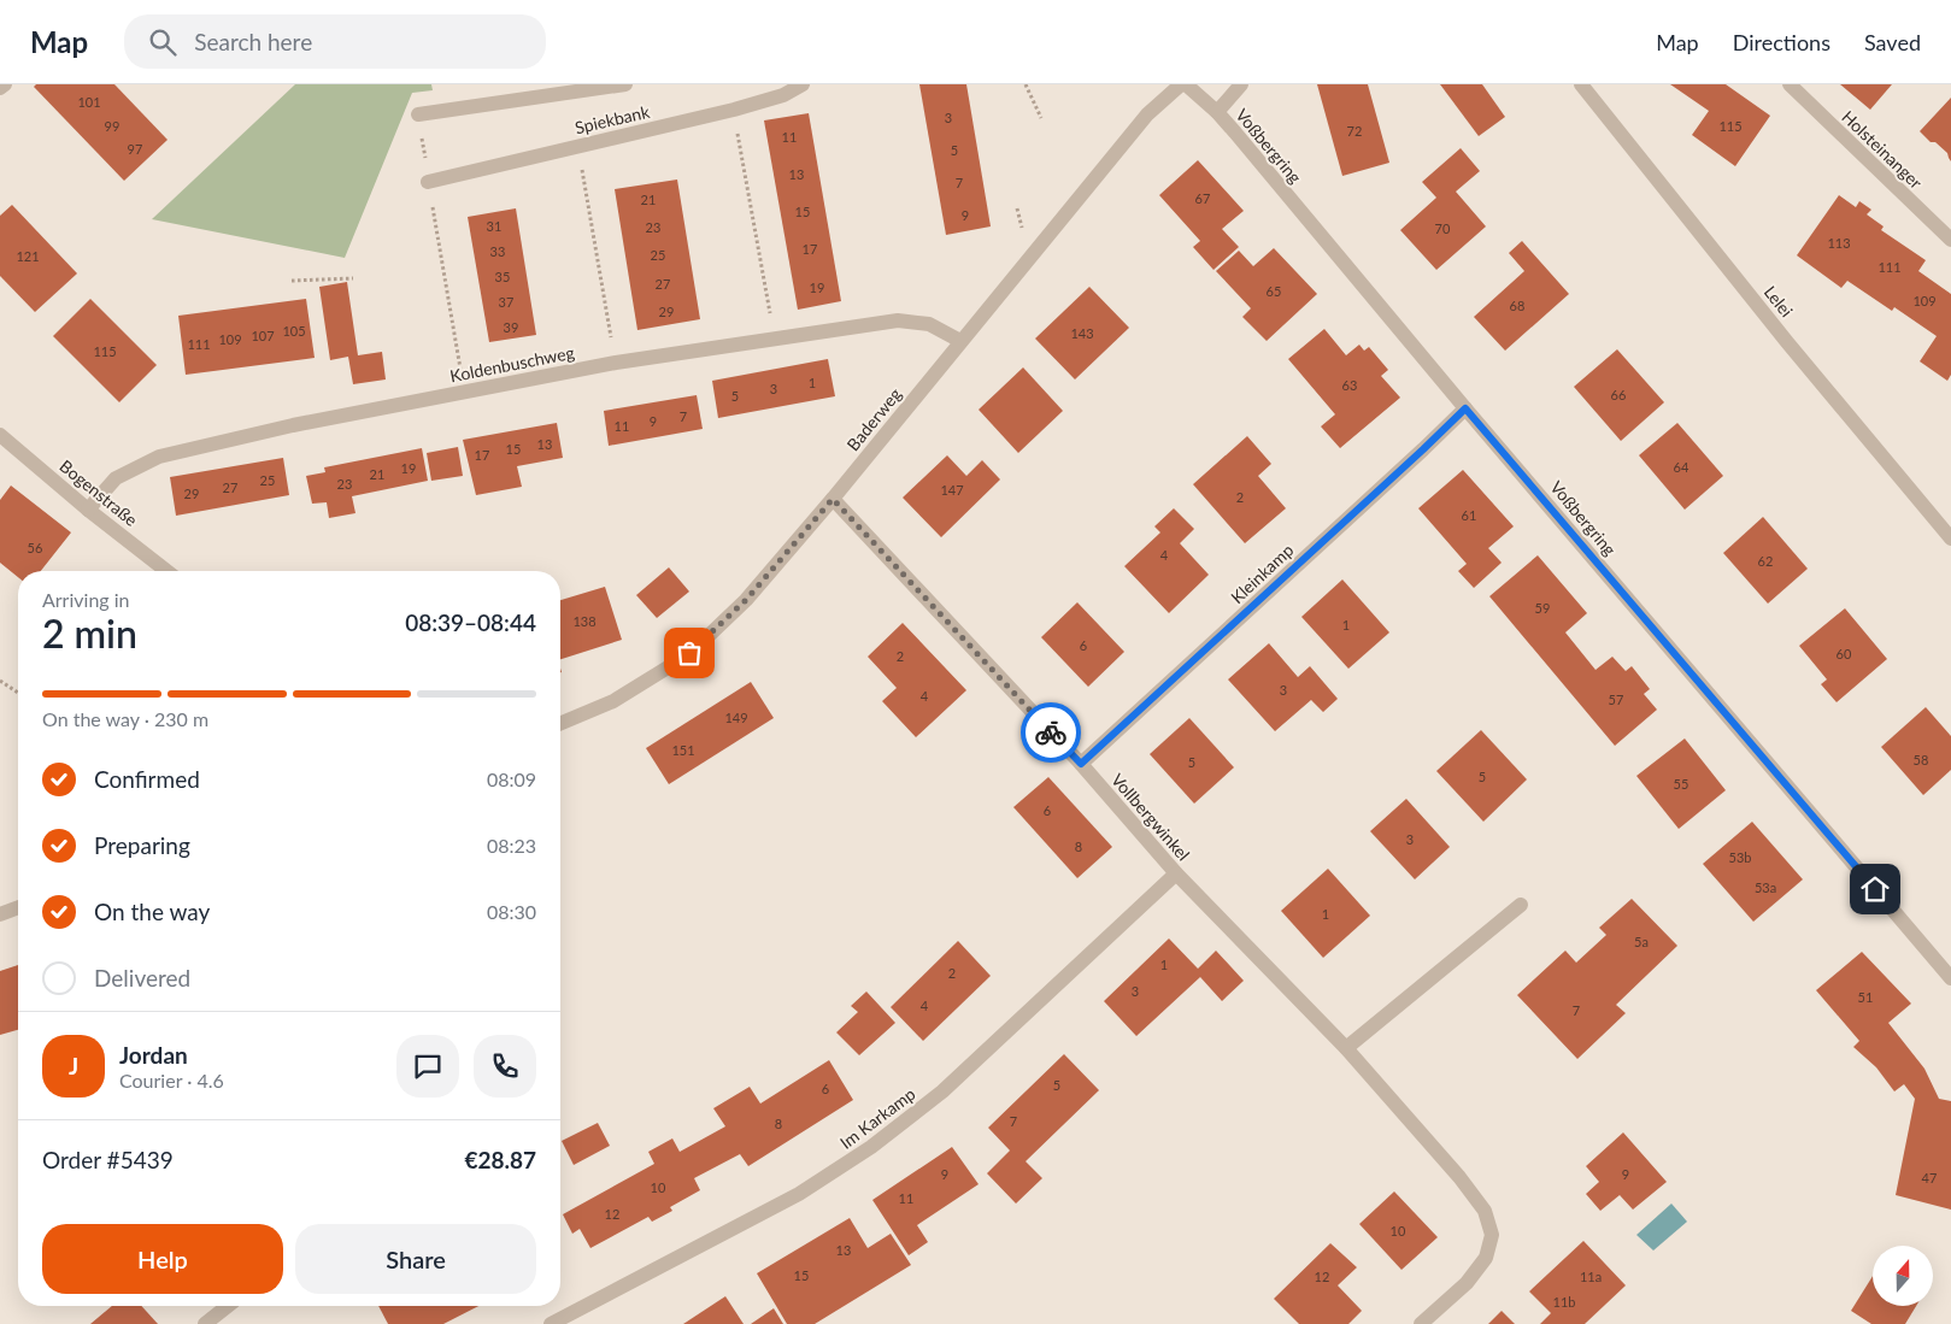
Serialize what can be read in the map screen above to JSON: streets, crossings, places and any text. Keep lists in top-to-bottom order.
{
  "streets": {
    "street": [
      "Spiekbank",
      "Voßbergring",
      "Holsteinanger",
      "Lelei",
      "Koldenbuschweg",
      "Baderweg",
      "Bogenstraße",
      "Kleinkamp",
      "Vollbergwinkel",
      "Im Karkamp"
    ]
  },
  "crossings": [
    ["Voßbergring", "Kleinkamp"],
    ["Koldenbuschweg", "Baderweg"],
    ["Koldenbuschweg", "Bogenstraße"],
    ["Baderweg", "Vollbergwinkel"],
    ["Kleinkamp", "Vollbergwinkel"],
    ["Vollbergwinkel", "Im Karkamp"]
  ],
  "house_numbers": [
    "101",
    "3",
    "99",
    "115",
    "72",
    "11",
    "97",
    "5",
    "13",
    "7",
    "67",
    "21",
    "15",
    "9",
    "31",
    "23",
    "70",
    "113",
    "17",
    "33",
    "25",
    "121",
    "111",
    "35",
    "27",
    "19",
    "65",
    "109",
    "37",
    "68",
    "29",
    "39",
    "105",
    "143",
    "107",
    "109",
    "111",
    "115",
    "1",
    "63",
    "3",
    "66",
    "5",
    "7",
    "9",
    "11",
    "13",
    "15",
    "17",
    "64",
    "19",
    "21",
    "25",
    "23",
    "27",
    "147",
    "29",
    "2",
    "61",
    "56",
    "4",
    "62",
    "59",
    "138",
    "1",
    "6",
    "60",
    "2",
    "3",
    "4",
    "57",
    "149",
    "151",
    "58",
    "5",
    "5",
    "55",
    "6",
    "3",
    "8",
    "53b",
    "53a",
    "1",
    "5a",
    "1",
    "2",
    "3",
    "51",
    "4",
    "7",
    "5",
    "6",
    "7",
    "8",
    "9",
    "9",
    "47",
    "10",
    "11",
    "12",
    "10",
    "13",
    "15",
    "12",
    "11a",
    "11b"
  ],
  "north": "top",
  "page": {
    "header": "Map",
    "search": "Search here",
    "nav": ["Map", "Directions", "Saved"],
    "heading": ["2 min", "Arriving in", "08:39–08:44"],
    "panel": [
      "Jordan",
      "Courier · 4.6",
      "Order #5439",
      "€28.87"
    ],
    "bar": "On the way · 230 m",
    "list": [
      ["Confirmed", "08:09"],
      ["Preparing", "08:23"],
      ["On the way", "08:30"],
      "Delivered"
    ],
    "round": "J",
    "buttons": ["Help", "Share"]
  }
}
